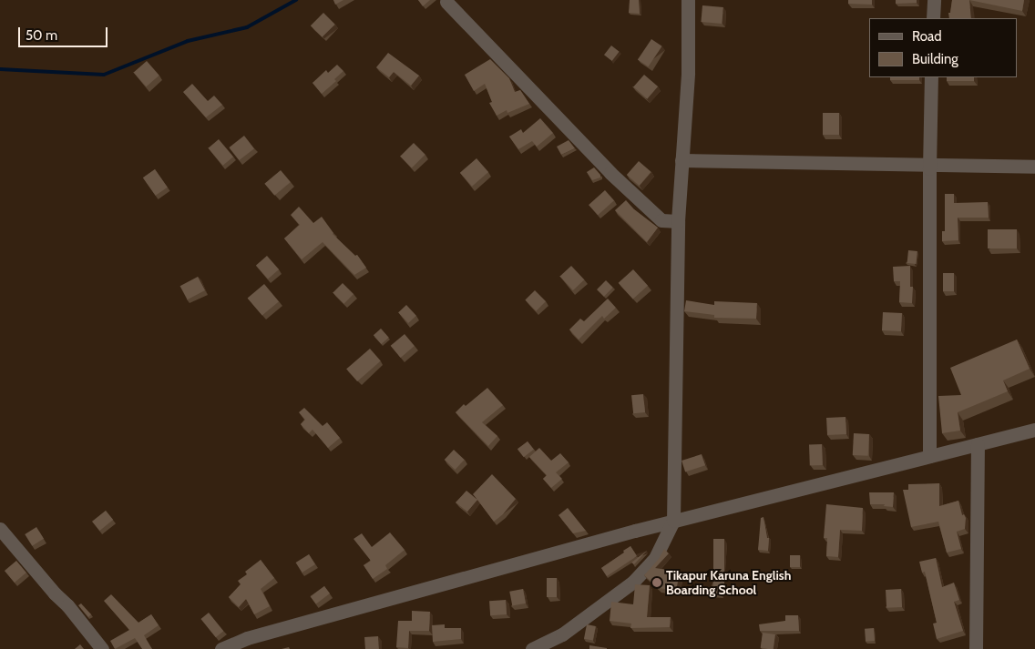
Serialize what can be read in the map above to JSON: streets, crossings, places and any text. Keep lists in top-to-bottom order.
{
  "places": ["Tikapur Karuna English Boarding School"],
  "legend": ["Road", "Building"],
  "scale_bar": "50 m"
}
